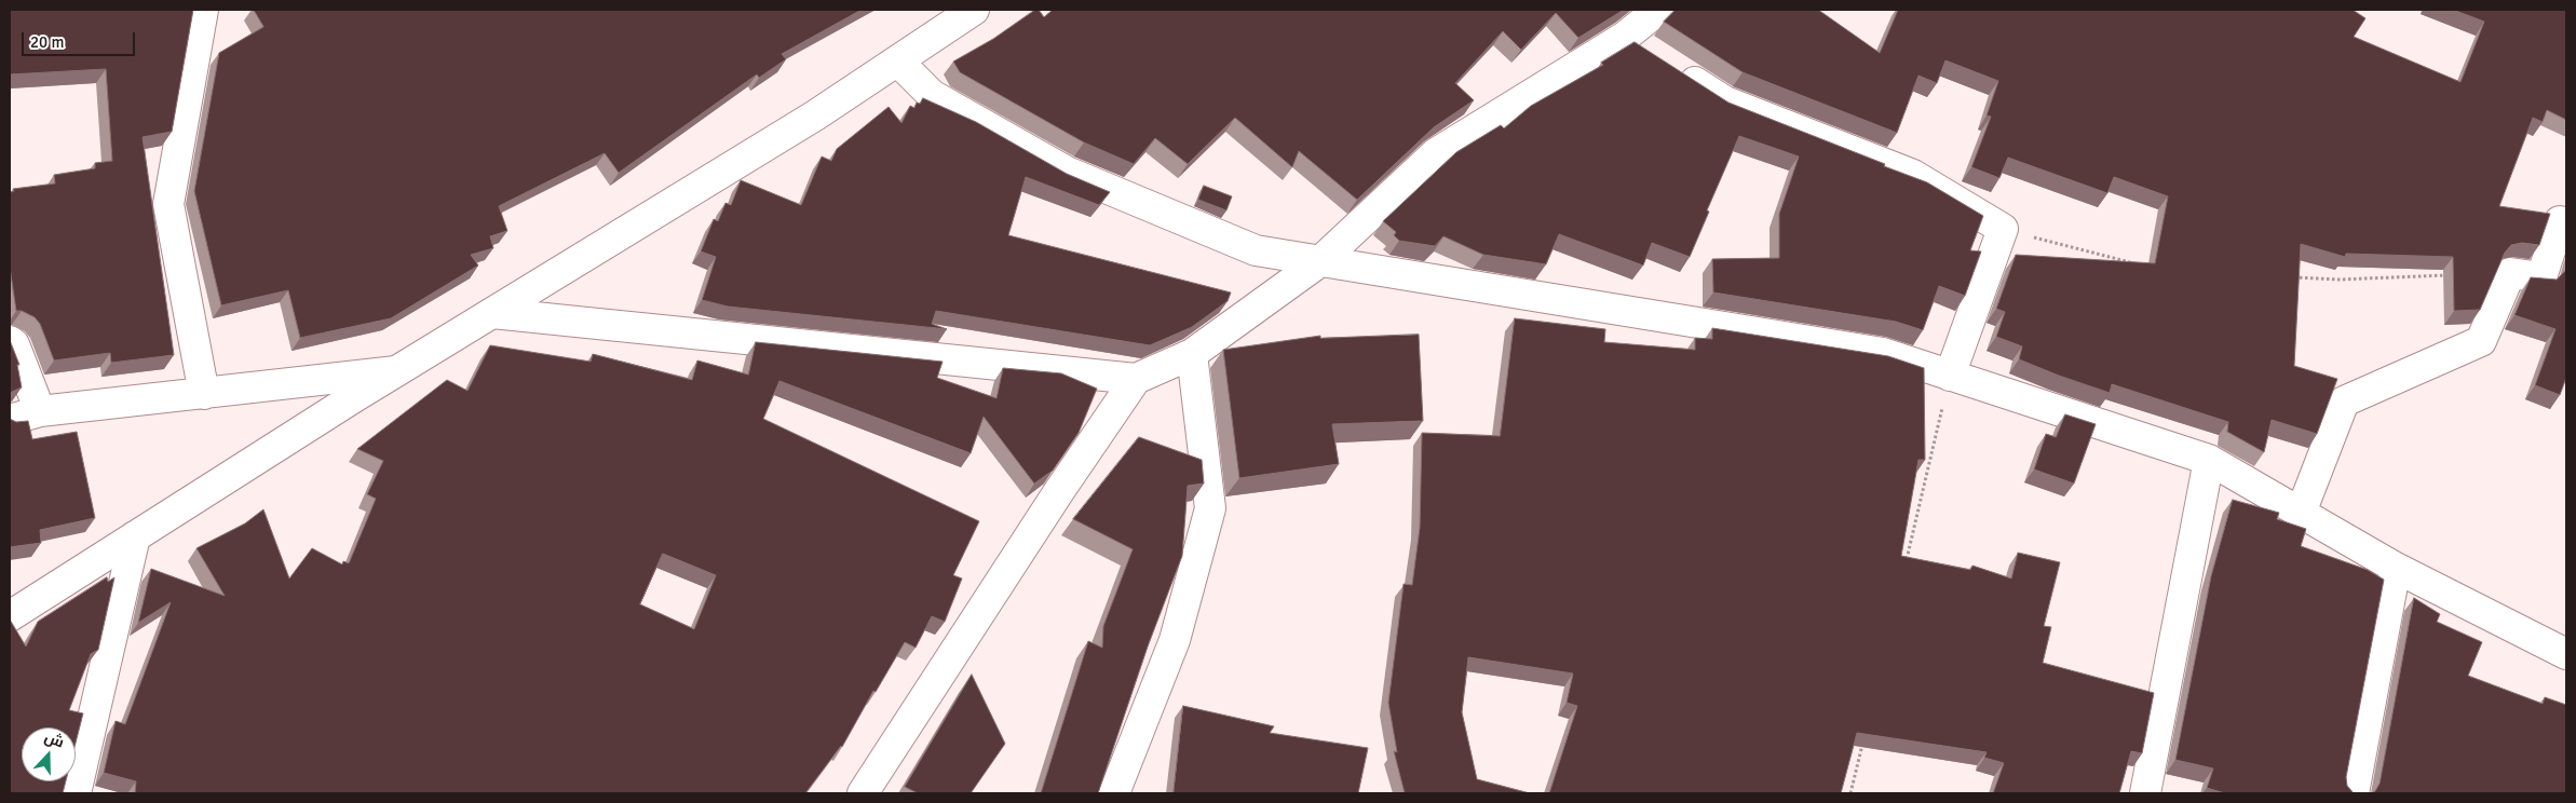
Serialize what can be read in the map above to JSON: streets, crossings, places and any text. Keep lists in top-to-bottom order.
{
  "scale_bar": "20 m",
  "north": "top"
}
